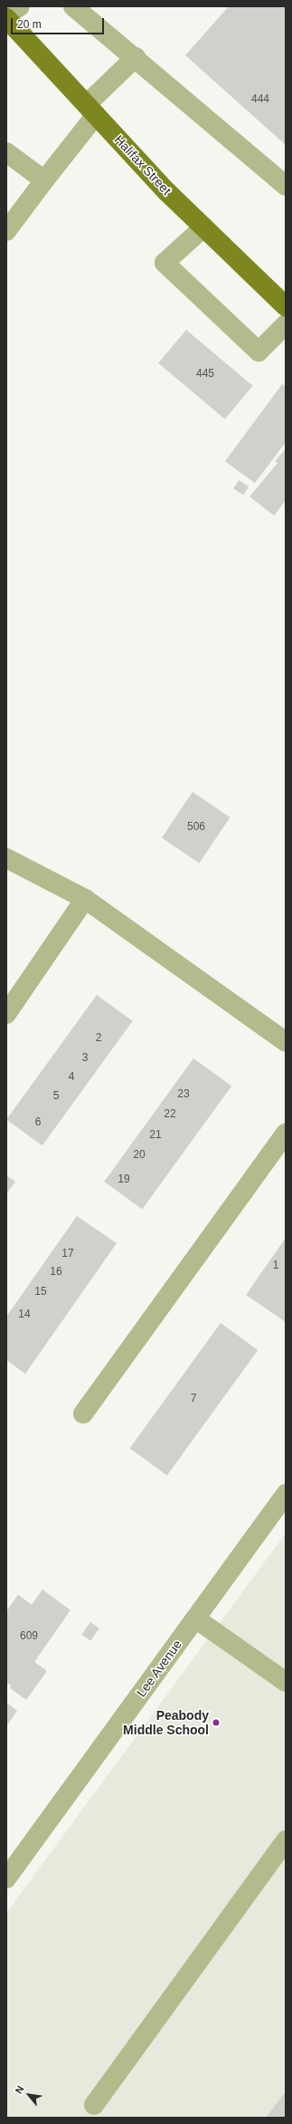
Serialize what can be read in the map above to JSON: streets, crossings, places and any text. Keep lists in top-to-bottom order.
{
  "streets": {
    "main road": ["Halifax Street"],
    "street": ["Lee Avenue"]
  },
  "places": ["Peabody Middle School"],
  "house_numbers": [
    "444",
    "445",
    "506",
    "2",
    "3",
    "4",
    "23",
    "5",
    "22",
    "6",
    "21",
    "20",
    "19",
    "17",
    "1",
    "16",
    "15",
    "14",
    "7",
    "609"
  ],
  "scale_bar": "20 m",
  "north": "top left"
}
